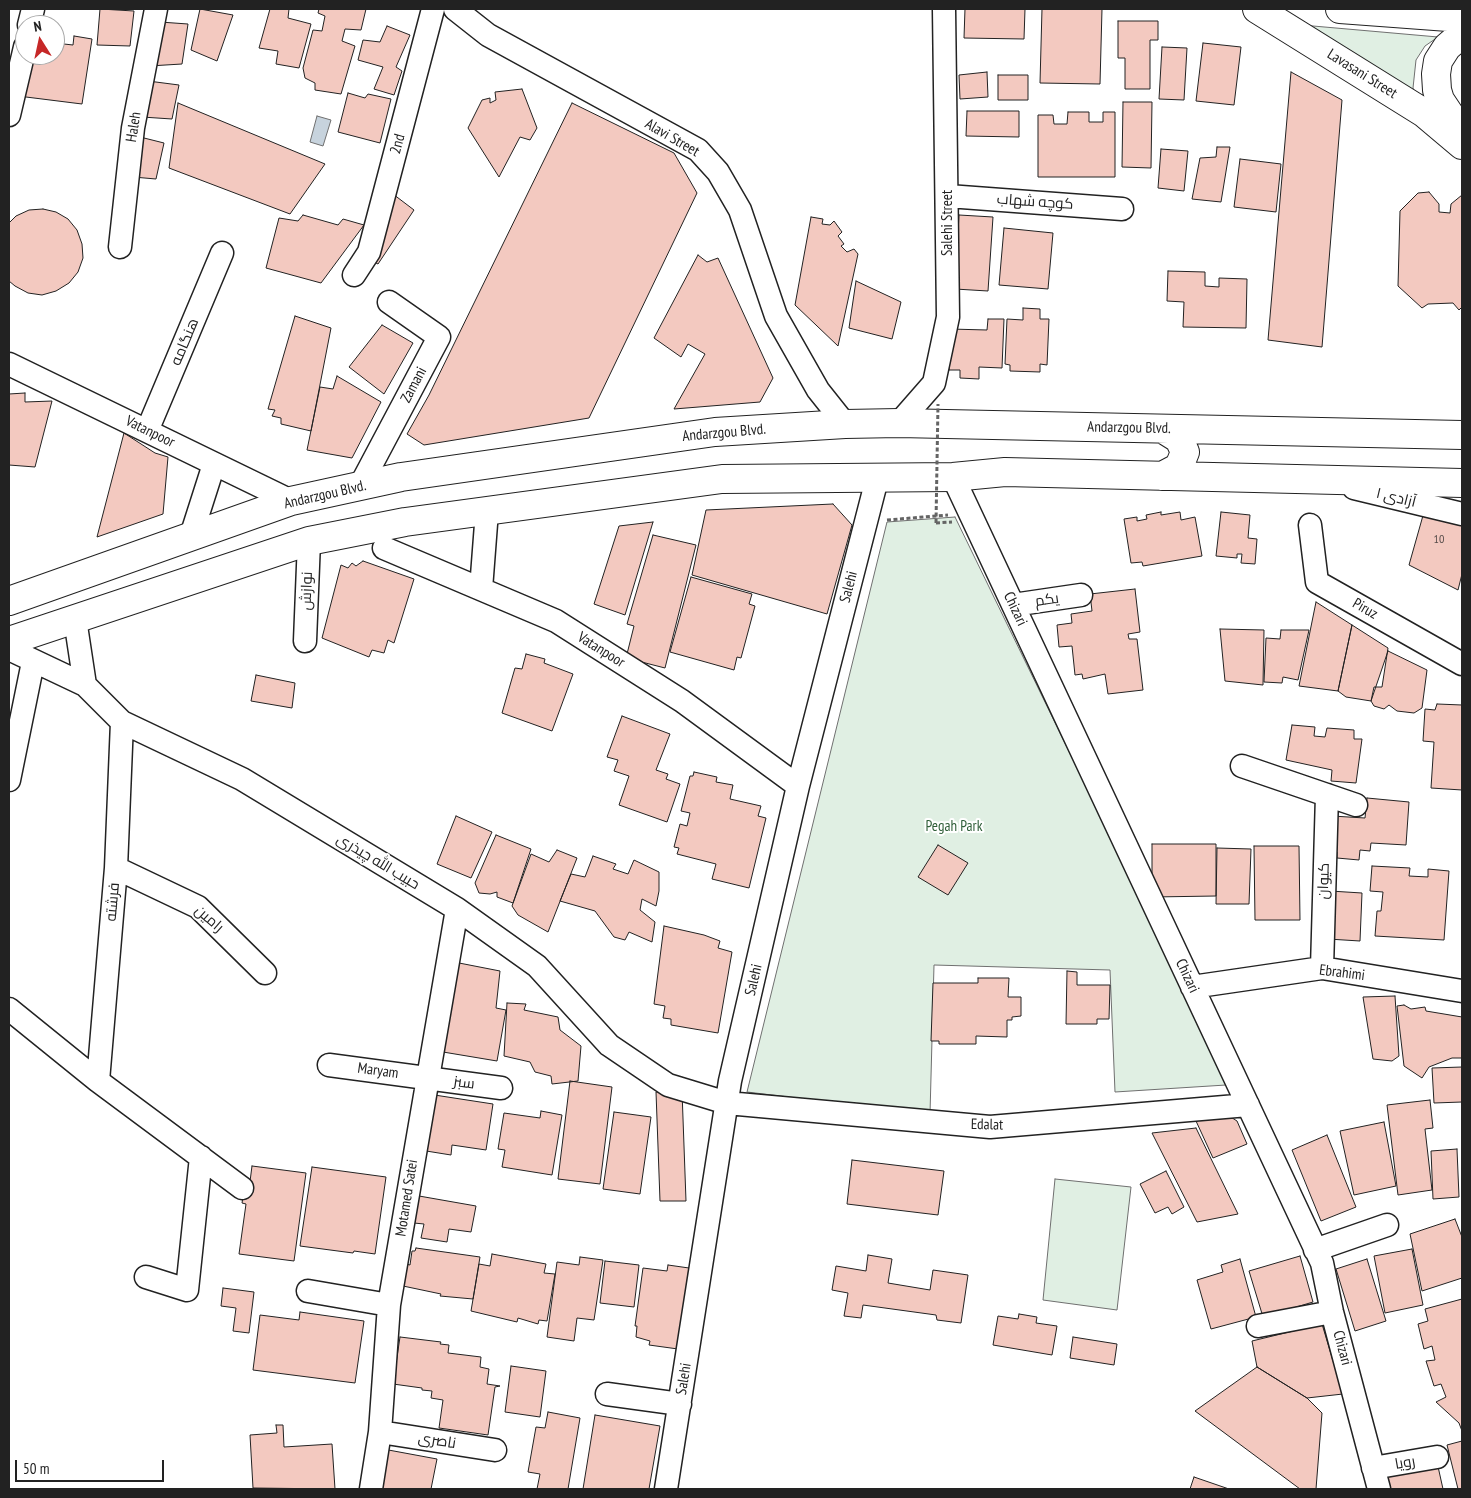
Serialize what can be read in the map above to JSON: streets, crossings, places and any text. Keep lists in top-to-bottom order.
{
  "streets": {
    "main road": ["Lavasani Street", "Andarzgou Blvd."],
    "street": [
      "Haleh",
      "Alavi Street",
      "2nd",
      "کوچه شهاب",
      "Salehi Street",
      "هنگامه",
      "Zamani",
      "Vatanpoor",
      "آزادی ۱",
      "Salehi",
      "نوازش",
      "یکم",
      "Chizari",
      "Piruz",
      "حبیب الله چیذری",
      "کیوان",
      "فرشته",
      "رامین",
      "Ebrahimi",
      "Maryam",
      "سبز",
      "Edalat",
      "Motamed Satei",
      "ناصری",
      "رویا"
    ]
  },
  "crossings": [
    ["Alavi Street", "Andarzgou Blvd."],
    ["کوچه شهاب", "Salehi Street"],
    ["Salehi Street", "Andarzgou Blvd."],
    ["هنگامه", "Vatanpoor"],
    ["Zamani", "Andarzgou Blvd."],
    ["Andarzgou Blvd.", "Vatanpoor"],
    ["Vatanpoor", "Salehi"],
    ["Salehi", "حبیب الله چیذری"],
    ["Salehi", "Edalat"],
    ["یکم", "Chizari"],
    ["Chizari", "Ebrahimi"],
    ["Chizari", "Edalat"],
    ["Chizari", "رویا"],
    ["حبیب الله چیذری", "فرشته"],
    ["حبیب الله چیذری", "Edalat"],
    ["حبیب الله چیذری", "Motamed Satei"],
    ["کیوان", "Ebrahimi"],
    ["فرشته", "رامین"],
    ["Maryam", "سبز"],
    ["Maryam", "Motamed Satei"],
    ["سبز", "Motamed Satei"],
    ["Motamed Satei", "ناصری"]
  ],
  "parks": ["Pegah Park"],
  "house_numbers": ["10"],
  "scale_bar": "50 m",
  "north": "top"
}
